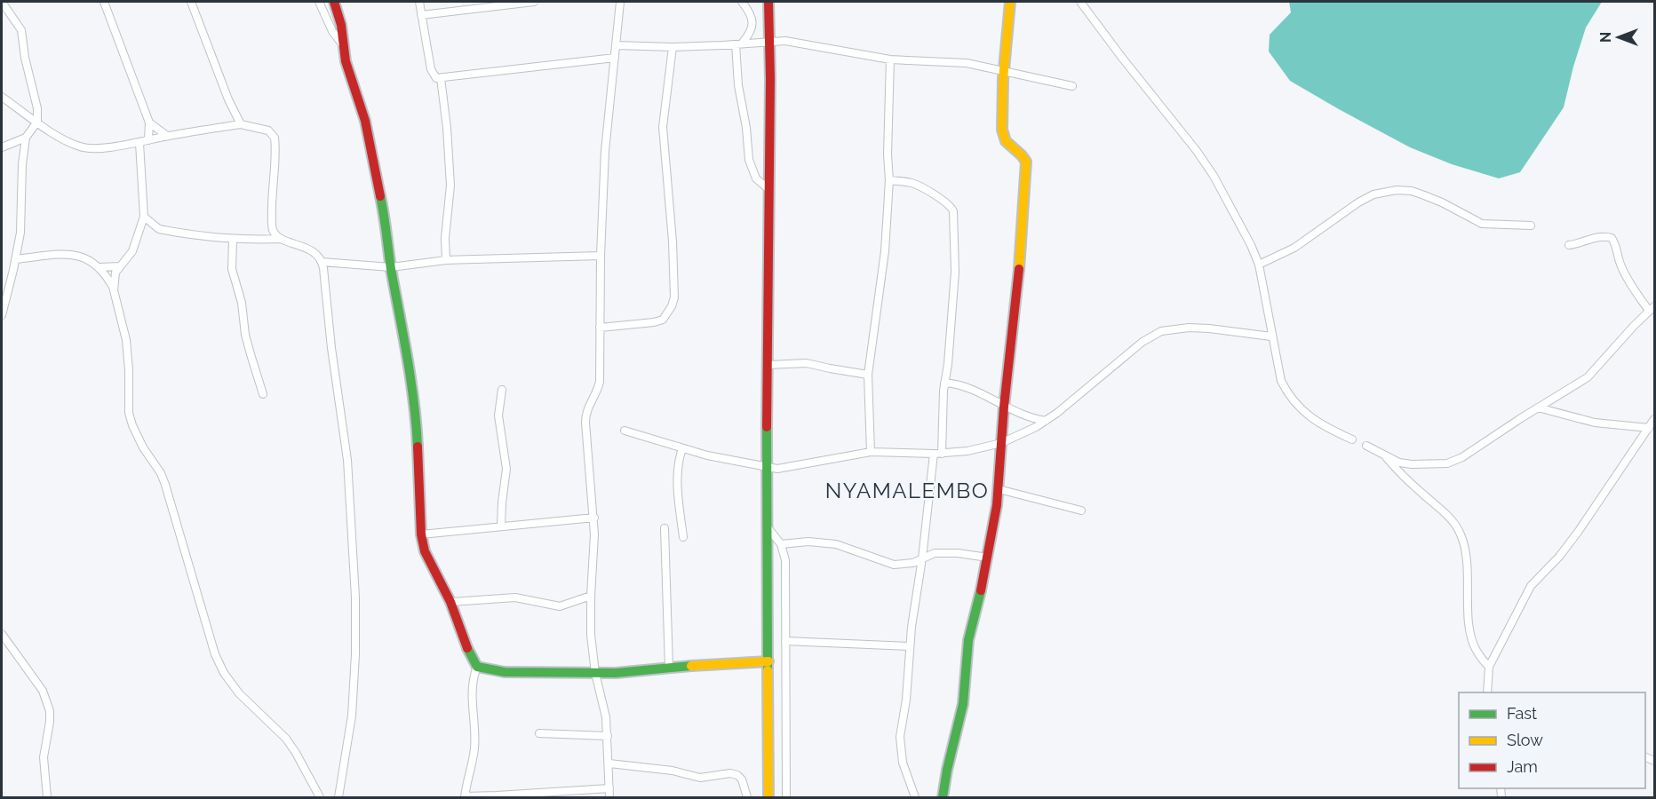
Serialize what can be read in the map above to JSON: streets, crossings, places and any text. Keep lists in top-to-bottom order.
{
  "districts": ["NYAMALEMBO"],
  "legend": ["Fast", "Slow", "Jam"],
  "north": "left"
}
